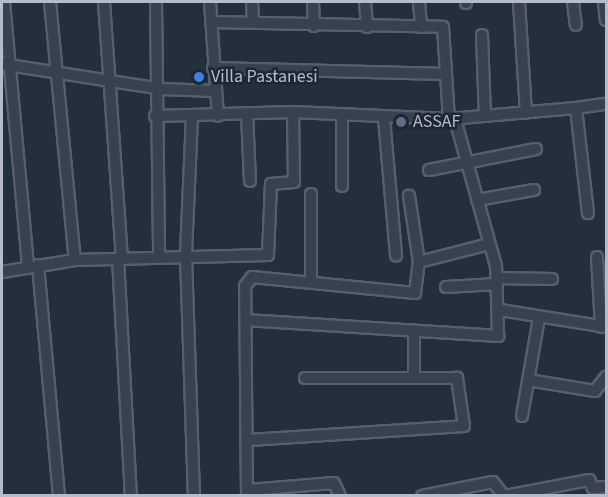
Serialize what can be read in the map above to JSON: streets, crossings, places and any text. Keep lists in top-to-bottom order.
{
  "places": ["Villa Pastanesi", "ASSAF"]
}
